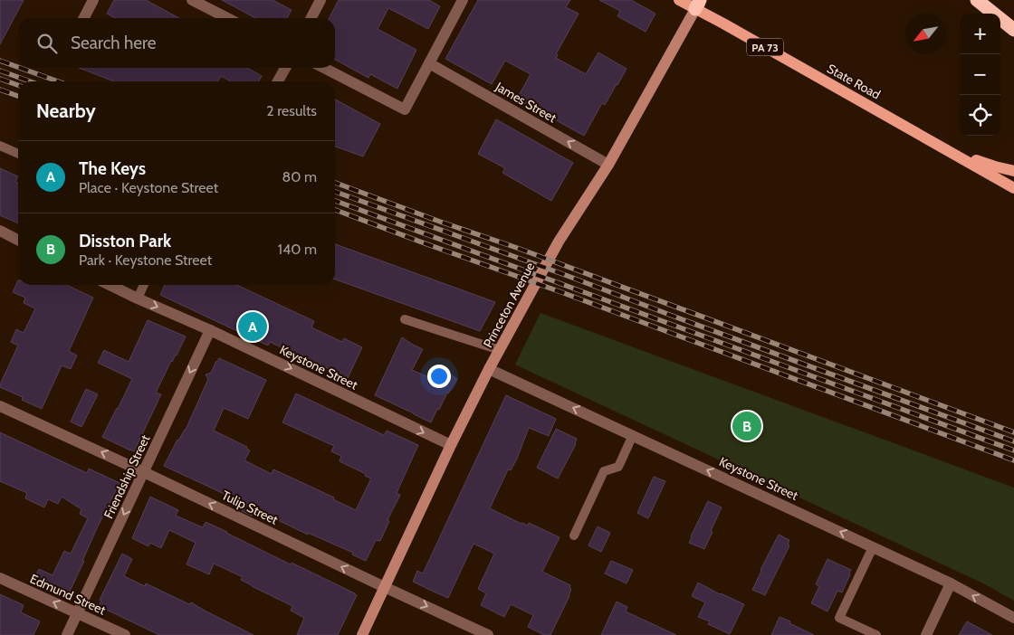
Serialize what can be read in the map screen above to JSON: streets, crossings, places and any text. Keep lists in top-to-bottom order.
{
  "streets": {
    "main road": ["PA 73", "State Road", "Princeton Avenue"],
    "street": [
      "James Street",
      "Keystone Street",
      "Friendship Street",
      "Tulip Street",
      "Edmund Street"
    ]
  },
  "crossings": [
    ["PA 73", "State Road"],
    ["State Road", "Princeton Avenue"],
    ["James Street", "Princeton Avenue"],
    ["Princeton Avenue", "Keystone Street"],
    ["Princeton Avenue", "Tulip Street"],
    ["Keystone Street", "Friendship Street"],
    ["Friendship Street", "Tulip Street"],
    ["Friendship Street", "Edmund Street"]
  ],
  "one_way": ["James Street", "Friendship Street", "Edmund Street"],
  "north": "bottom left",
  "page": {
    "map_buttons": ["+", "−"],
    "search": "Search here",
    "heading": ["Nearby", "2 results"],
    "list": [
      {
        "mark": "A",
        "name": "The Keys",
        "note": "Place · Keystone Street",
        "value": "80 m"
      },
      {
        "mark": "B",
        "name": "Disston Park",
        "note": "Park · Keystone Street",
        "value": "140 m"
      }
    ],
    "pins": ["A", "B"]
  }
}
